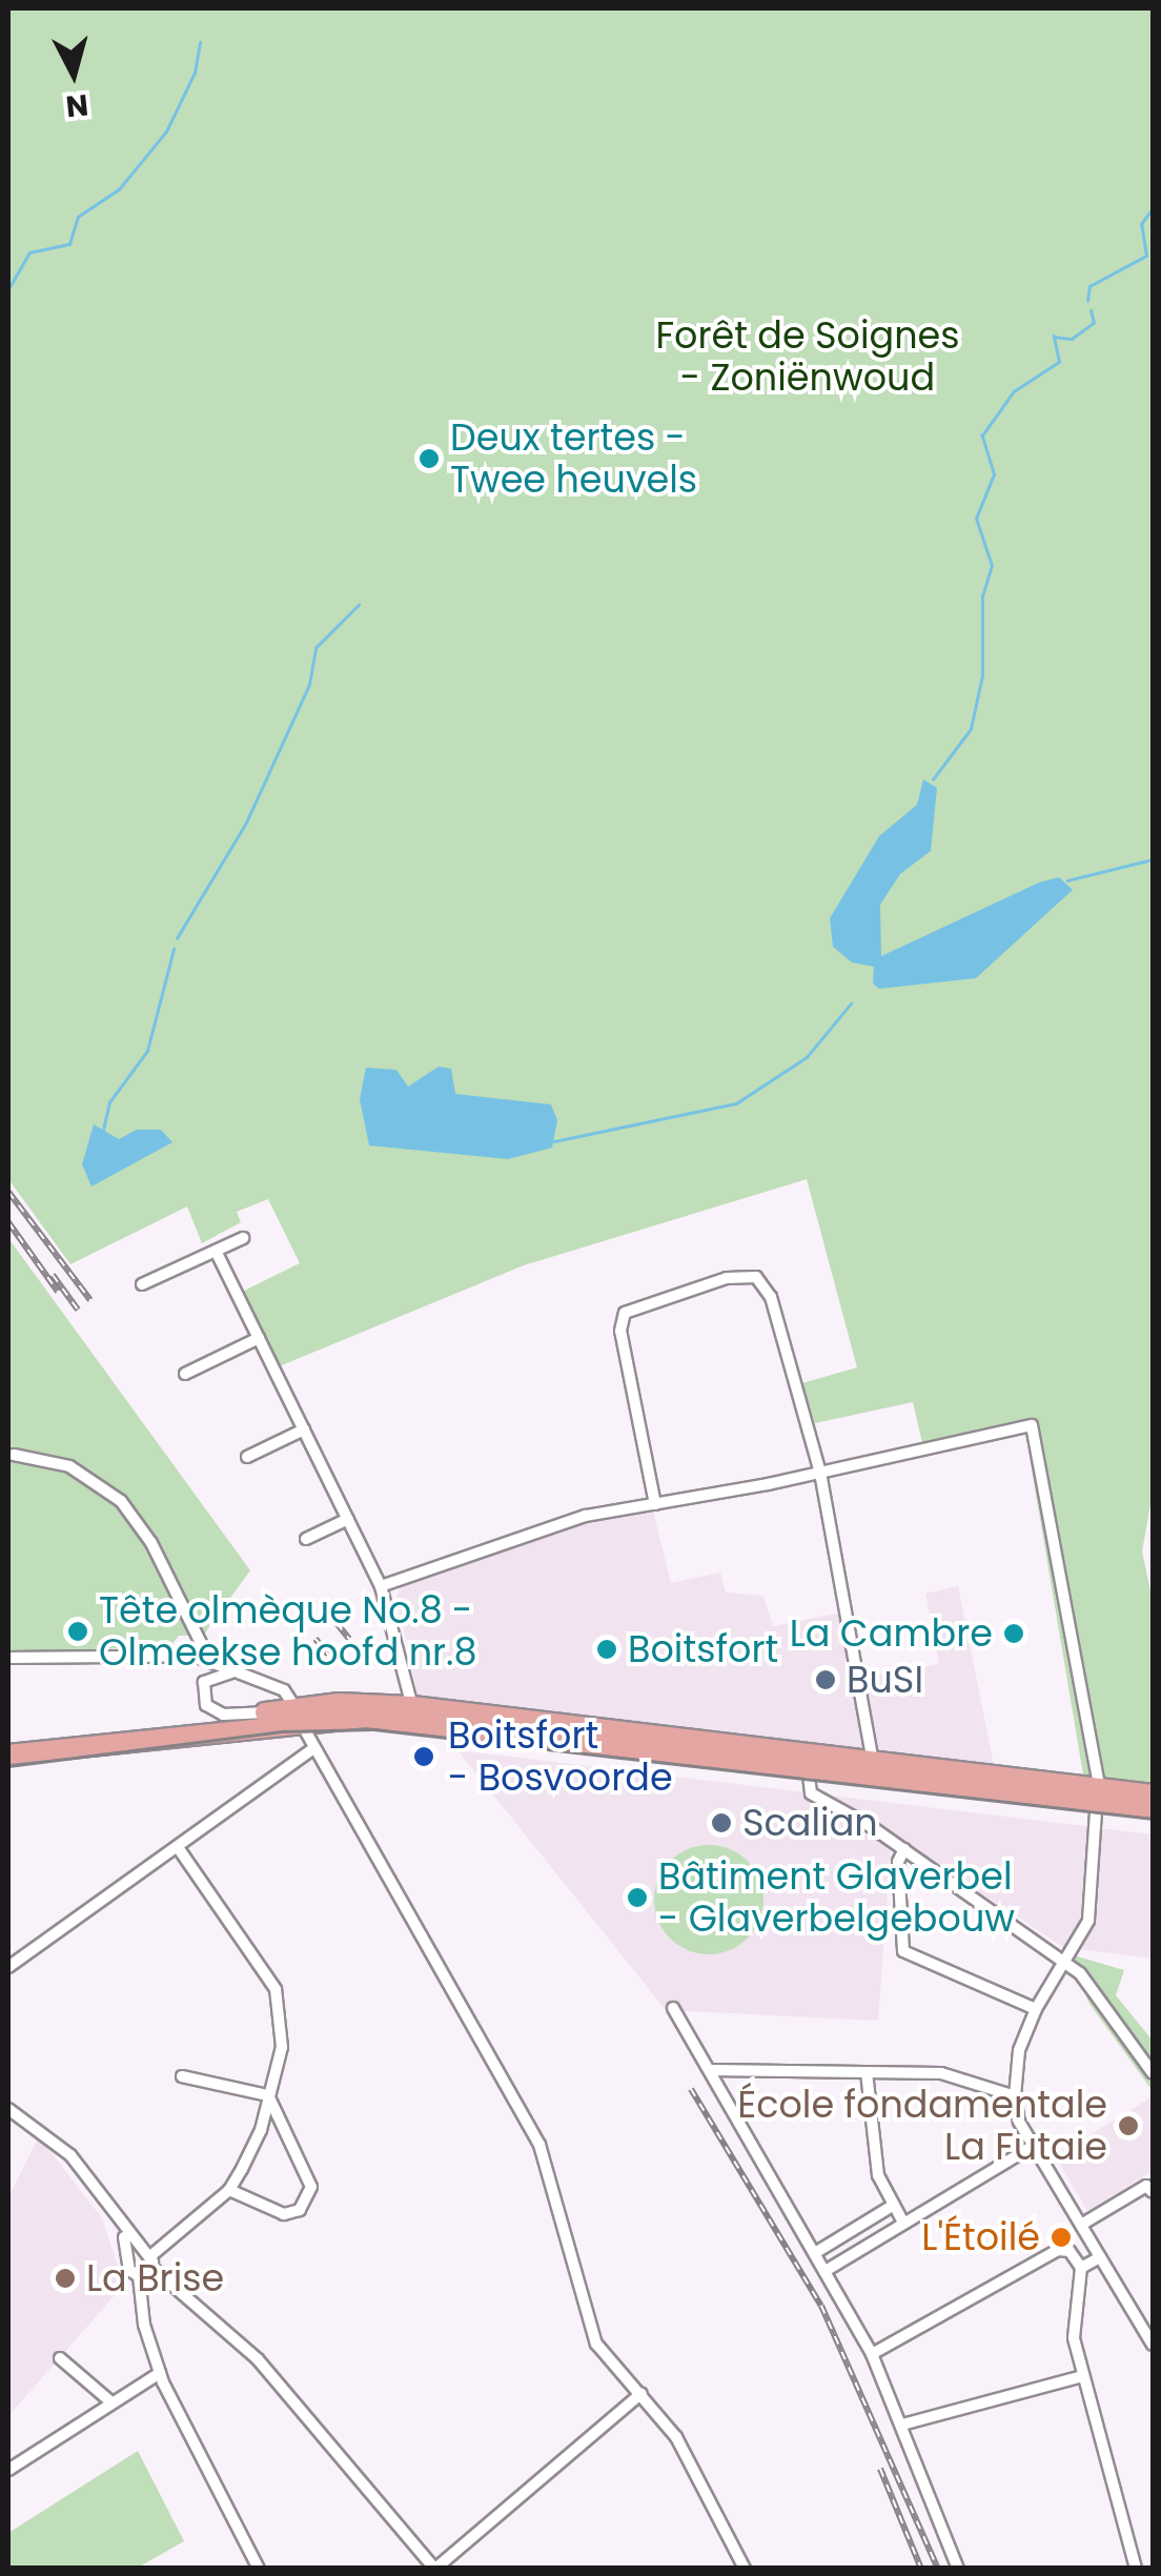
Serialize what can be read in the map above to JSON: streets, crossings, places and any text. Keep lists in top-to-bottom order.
{
  "parks": ["Forêt de Soignes - Zoniënwoud"],
  "places": [
    "Deux tertes - Twee heuvels",
    "Tête olmèque No.8 - Olmeekse hoofd nr.8",
    "La Cambre",
    "Boitsfort",
    "BuSI",
    "Boitsfort - Bosvoorde",
    "Scalian",
    "Bâtiment Glaverbel - Glaverbelgebouw",
    "École fondamentale La Futaie",
    "L'Étoilé",
    "La Brise"
  ],
  "north": "bottom"
}
